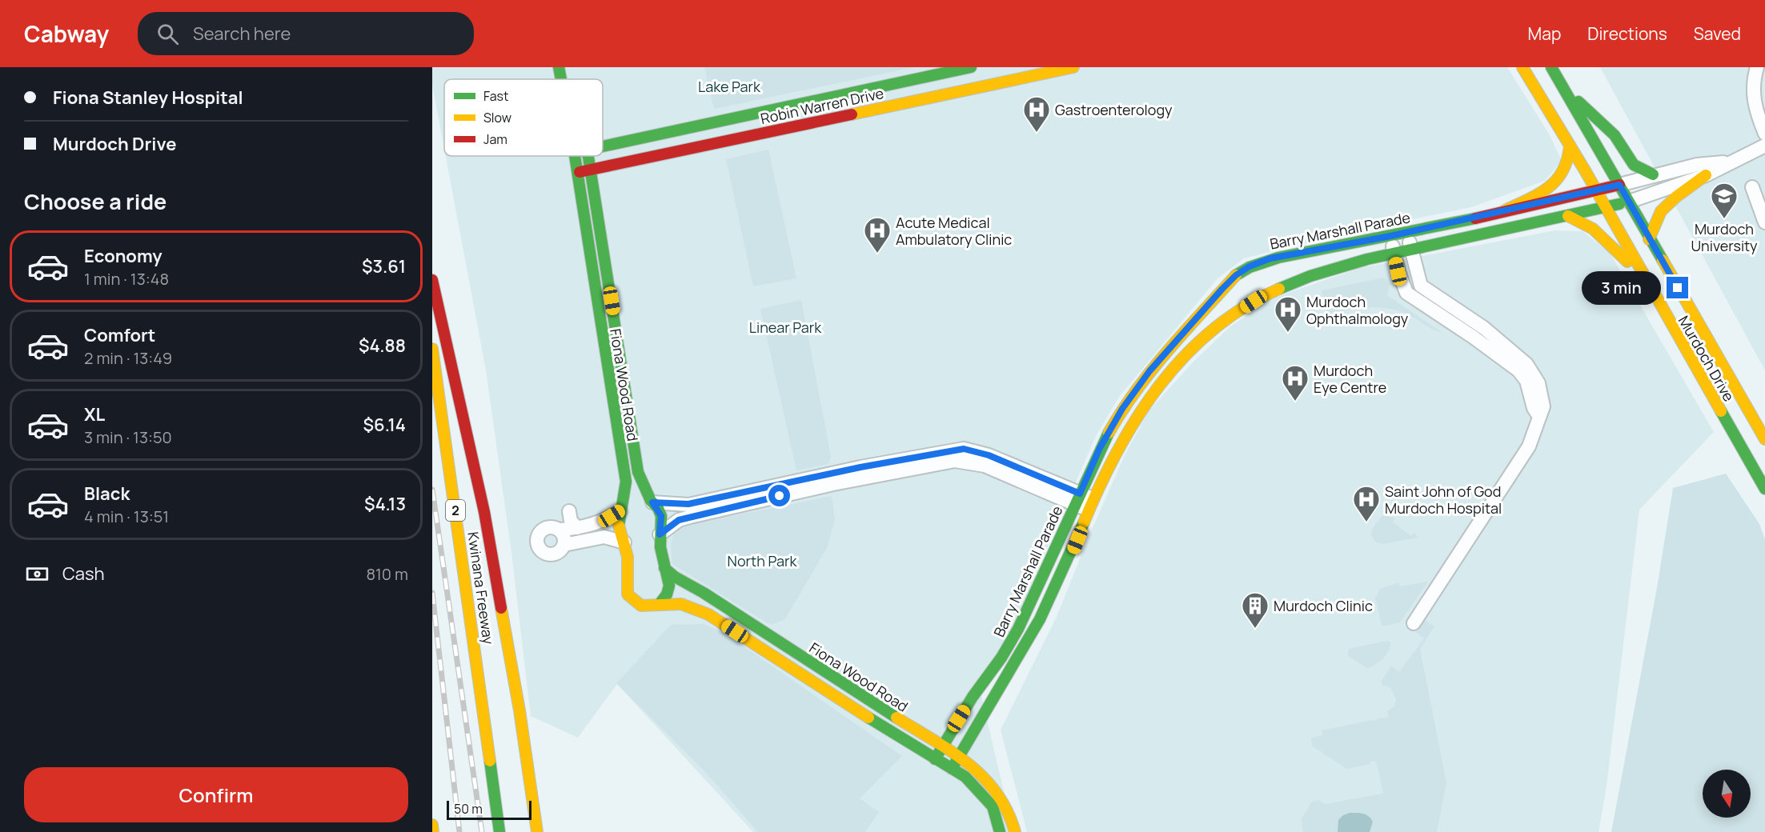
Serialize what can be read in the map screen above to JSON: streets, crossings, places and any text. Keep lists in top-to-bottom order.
{
  "streets": {
    "main road": [
      "Robin Warren Drive",
      "Barry Marshall Parade",
      "Murdoch Drive",
      "Fiona Wood Road",
      "2",
      "Kwinana Freeway"
    ]
  },
  "crossings": [
    ["Robin Warren Drive", "Fiona Wood Road"],
    ["Barry Marshall Parade", "Murdoch Drive"],
    ["Barry Marshall Parade", "Fiona Wood Road"]
  ],
  "parks": ["Lake Park", "Linear Park", "North Park"],
  "places": {
    "hospital": [
      "Gastroenterology",
      "Acute Medical Ambulatory Clinic",
      "Murdoch Ophthalmology",
      "Murdoch Eye Centre",
      "Saint John of God Murdoch Hospital"
    ],
    "school or university": ["Murdoch University"],
    "building": ["Murdoch Clinic"]
  },
  "legend": ["Fast", "Slow", "Jam"],
  "scale_bar": "50 m",
  "north": "bottom",
  "page": {
    "header": "Cabway",
    "search": "Search here",
    "nav": ["Map", "Directions", "Saved"],
    "banner": ["Fiona Stanley Hospital", "Murdoch Drive"],
    "heading": "Choose a ride",
    "list": [
      {
        "name": "Economy",
        "note": "1 min · 13:48",
        "value": "$3.61"
      },
      {
        "name": "Comfort",
        "note": "2 min · 13:49",
        "value": "$4.88"
      },
      {
        "name": "XL",
        "note": "3 min · 13:50",
        "value": "$6.14"
      },
      {
        "name": "Black",
        "note": "4 min · 13:51",
        "value": "$4.13"
      }
    ],
    "bubble": "3 min",
    "pay": ["Cash", "810 m"],
    "buttons": "Confirm",
    "scale": "50 m"
  }
}
